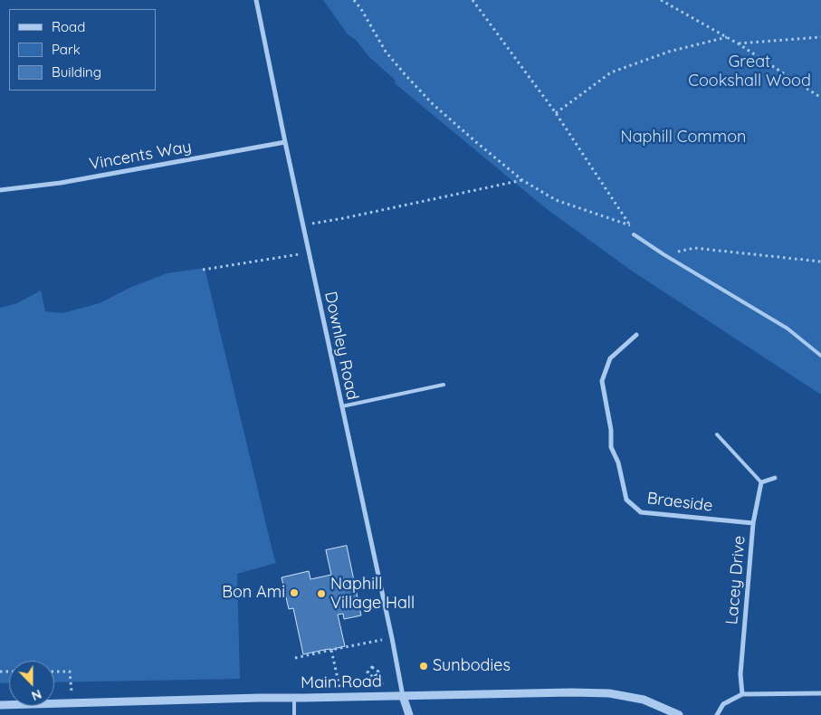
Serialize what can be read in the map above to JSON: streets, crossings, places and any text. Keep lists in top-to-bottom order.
{
  "streets": {
    "street": [
      "Vincents Way",
      "Downley Road",
      "Braeside",
      "Lacey Drive",
      "Main Road"
    ]
  },
  "crossings": [
    ["Vincents Way", "Downley Road"],
    ["Downley Road", "Main Road"],
    ["Braeside", "Lacey Drive"]
  ],
  "parks": ["Great Cookshall Wood", "Naphill Common"],
  "places": ["Bon Ami", "Naphill Village Hall", "Sunbodies"],
  "legend": ["Road", "Park", "Building"],
  "north": "bottom"
}
